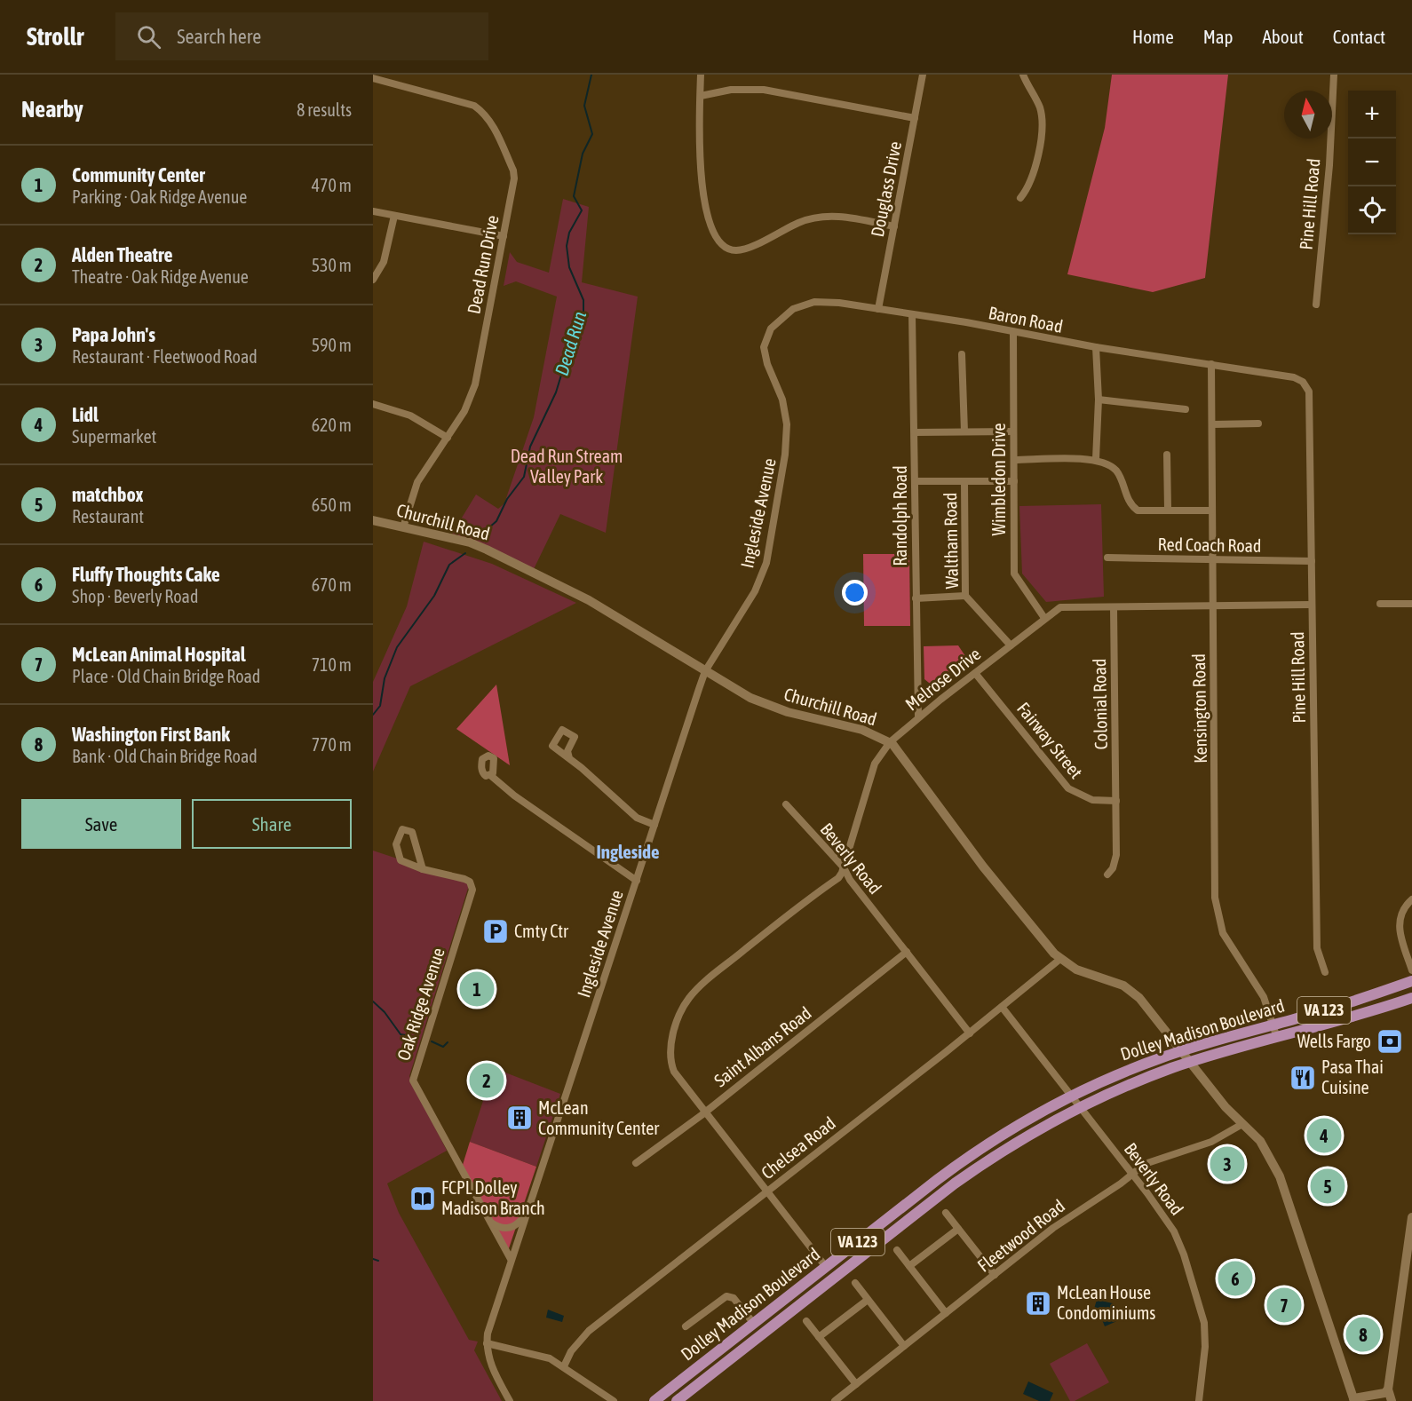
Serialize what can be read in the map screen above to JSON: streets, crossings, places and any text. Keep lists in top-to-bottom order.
{
  "streets": {
    "main road": ["VA 123", "Dolley Madison Boulevard"],
    "street": [
      "Douglass Drive",
      "Pine Hill Road",
      "Dead Run Drive",
      "Baron Road",
      "Wimbledon Drive",
      "Ingleside Avenue",
      "Randolph Road",
      "Churchill Road",
      "Waltham Road",
      "Red Coach Road",
      "Melrose Drive",
      "Colonial Road",
      "Kensington Road",
      "Fairway Street",
      "Beverly Road",
      "Oak Ridge Avenue",
      "Saint Albans Road",
      "Chelsea Road",
      "Fleetwood Road"
    ]
  },
  "crossings": [
    ["Douglass Drive", "Baron Road"],
    ["Pine Hill Road", "Baron Road"],
    ["Pine Hill Road", "Red Coach Road"],
    ["Pine Hill Road", "Melrose Drive"],
    ["Dead Run Drive", "Churchill Road"],
    ["Baron Road", "Wimbledon Drive"],
    ["Baron Road", "Ingleside Avenue"],
    ["Baron Road", "Randolph Road"],
    ["Baron Road", "Kensington Road"],
    ["Wimbledon Drive", "Melrose Drive"],
    ["Ingleside Avenue", "Churchill Road"],
    ["Ingleside Avenue", "Oak Ridge Avenue"],
    ["Randolph Road", "Melrose Drive"],
    ["Churchill Road", "Melrose Drive"],
    ["Churchill Road", "Dolley Madison Boulevard"],
    ["Churchill Road", "Chelsea Road"],
    ["Churchill Road", "Fleetwood Road"],
    ["Waltham Road", "Melrose Drive"],
    ["Red Coach Road", "Kensington Road"],
    ["Melrose Drive", "Colonial Road"],
    ["Melrose Drive", "Kensington Road"],
    ["Melrose Drive", "Fairway Street"],
    ["Melrose Drive", "Beverly Road"],
    ["Melrose Drive", "Saint Albans Road"],
    ["Colonial Road", "Fairway Street"],
    ["Kensington Road", "Dolley Madison Boulevard"],
    ["Beverly Road", "Dolley Madison Boulevard"],
    ["Beverly Road", "Saint Albans Road"],
    ["Beverly Road", "Chelsea Road"],
    ["Beverly Road", "Fleetwood Road"]
  ],
  "districts": ["Ingleside"],
  "water": ["Dead Run"],
  "parks": ["Dead Run Stream Valley Park"],
  "places": {
    "parking": ["Cmty Ctr"],
    "bank": ["Wells Fargo"],
    "restaurant": ["Pasa Thai Cuisine"],
    "building": ["McLean Community Center", "McLean House Condominiums"],
    "library": ["FCPL Dolley Madison Branch"]
  },
  "north": "top",
  "page": {
    "header": "Strollr",
    "search": "Search here",
    "nav": [
      "Home",
      "Map",
      "About",
      "Contact"
    ],
    "heading": ["Nearby", "8 results"],
    "map_buttons": ["+", "−"],
    "list": [
      {
        "mark": "1",
        "name": "Community Center",
        "note": "Parking · Oak Ridge Avenue",
        "value": "470 m"
      },
      {
        "mark": "2",
        "name": "Alden Theatre",
        "note": "Theatre · Oak Ridge Avenue",
        "value": "530 m"
      },
      {
        "mark": "3",
        "name": "Papa John's",
        "note": "Restaurant · Fleetwood Road",
        "value": "590 m"
      },
      {
        "mark": "4",
        "name": "Lidl",
        "note": "Supermarket",
        "value": "620 m"
      },
      {
        "mark": "5",
        "name": "matchbox",
        "note": "Restaurant",
        "value": "650 m"
      },
      {
        "mark": "6",
        "name": "Fluffy Thoughts Cake",
        "note": "Shop · Beverly Road",
        "value": "670 m"
      },
      {
        "mark": "7",
        "name": "McLean Animal Hospital",
        "note": "Place · Old Chain Bridge Road",
        "value": "710 m"
      },
      {
        "mark": "8",
        "name": "Washington First Bank",
        "note": "Bank · Old Chain Bridge Road",
        "value": "770 m"
      }
    ],
    "buttons": ["Save", "Share"],
    "pins": [
      "1",
      "2",
      "4",
      "3",
      "5",
      "6",
      "7",
      "8"
    ]
  }
}
